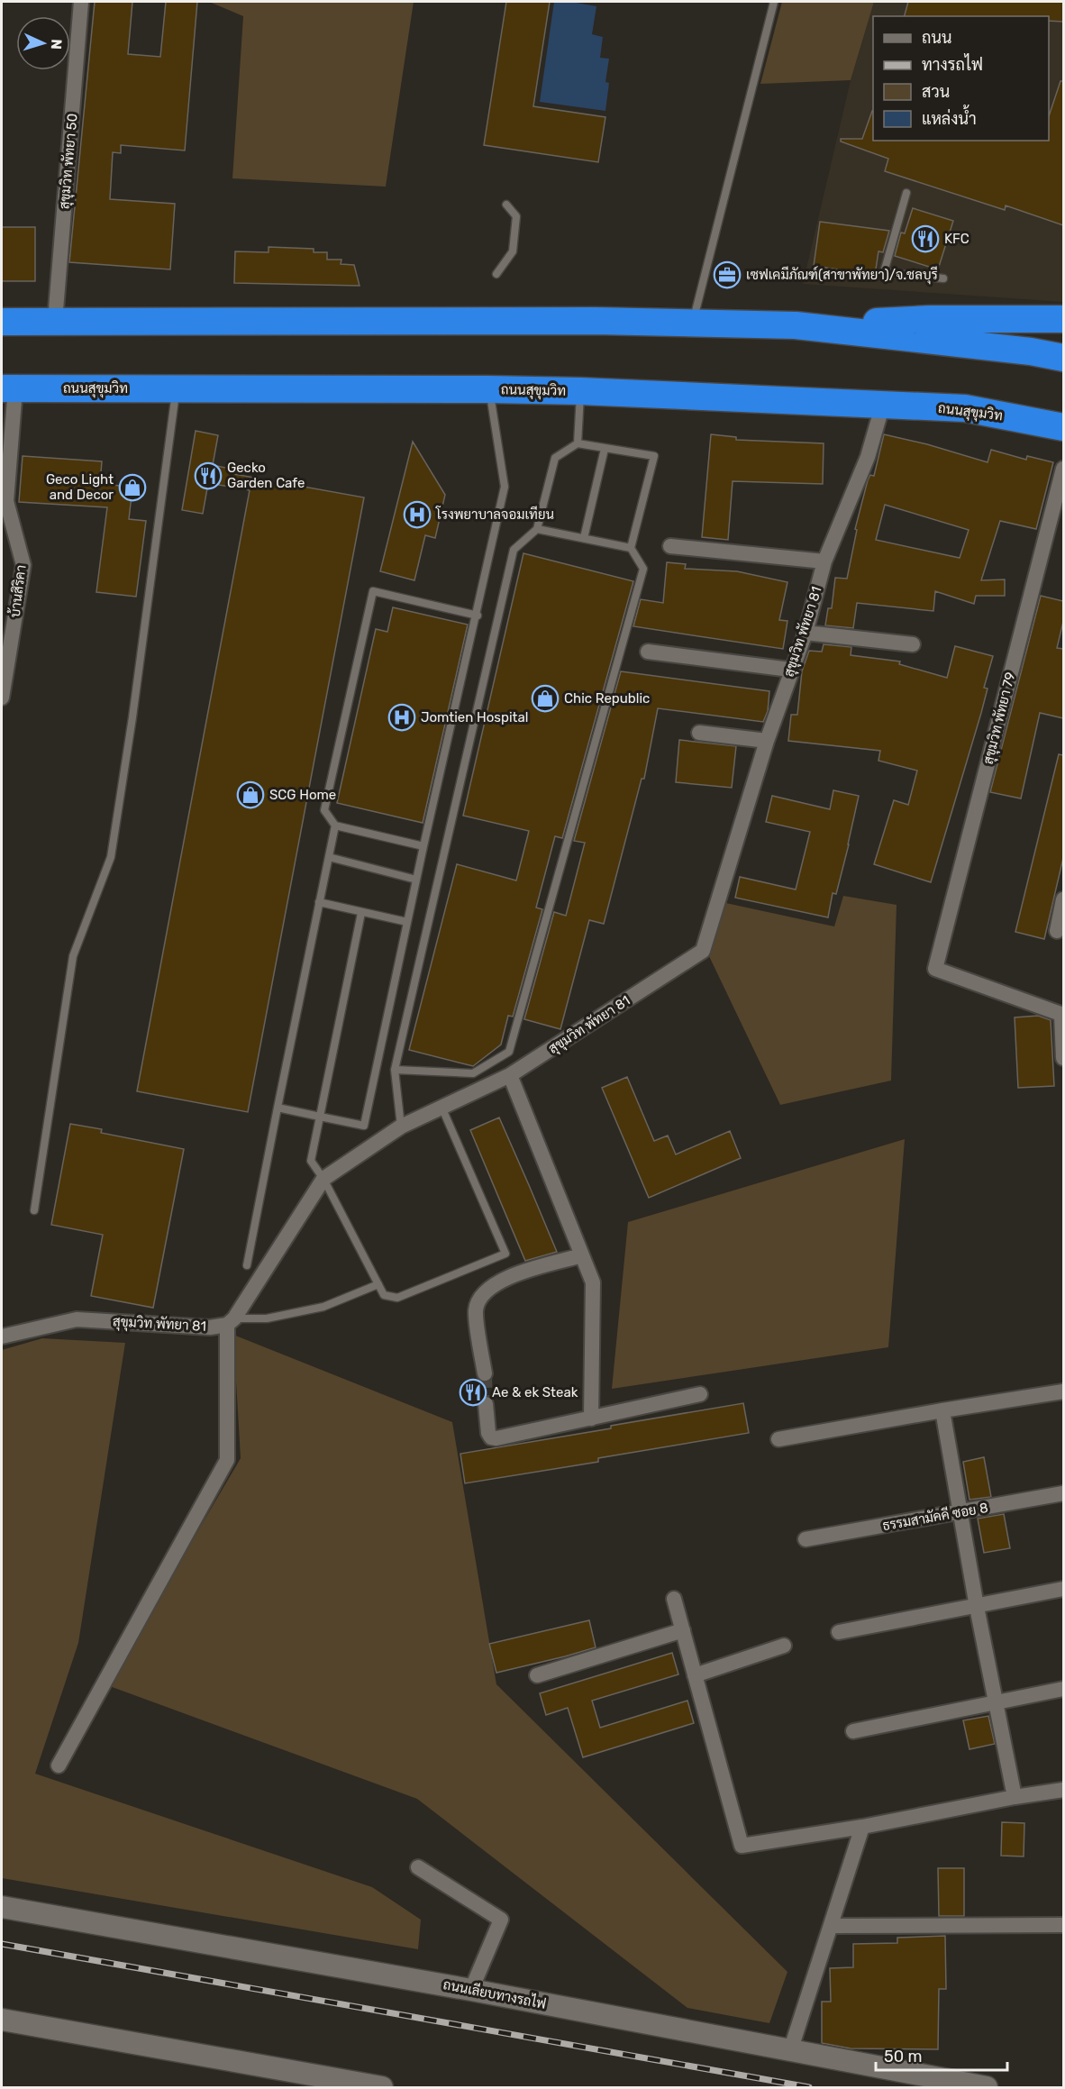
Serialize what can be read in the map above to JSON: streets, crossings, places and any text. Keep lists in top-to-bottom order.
{
  "streets": {
    "highway": ["ถนนสุขุมวิท"],
    "street": [
      "สุขุมวิท พัทยา 50",
      "บ้านสิริคา",
      "สุขุมวิท พัทยา 81",
      "สุขุมวิท พัทยา 79",
      "ธรรมสามัคคี ซอย 8",
      "ถนนเลียบทางรถไฟ"
    ]
  },
  "crossings": [
    ["ถนนสุขุมวิท", "บ้านสิริคา"],
    ["ถนนสุขุมวิท", "สุขุมวิท พัทยา 81"]
  ],
  "places": {
    "restaurant": ["KFC", "Gecko Garden Cafe", "Ae & ek Steak"],
    "office": ["เซฟเคมีภัณฑ์(สาขาพัทยา)/จ.ชลบุรี"],
    "shop": ["Geco Light and Decor", "Chic Republic", "SCG Home"],
    "hospital": ["โรงพยาบาลจอมเทียน", "Jomtien Hospital"]
  },
  "legend": [
    "ถนน",
    "ทางรถไฟ",
    "สวน",
    "แหล่งน้ำ"
  ],
  "scale_bar": "50 m",
  "north": "right"
}
